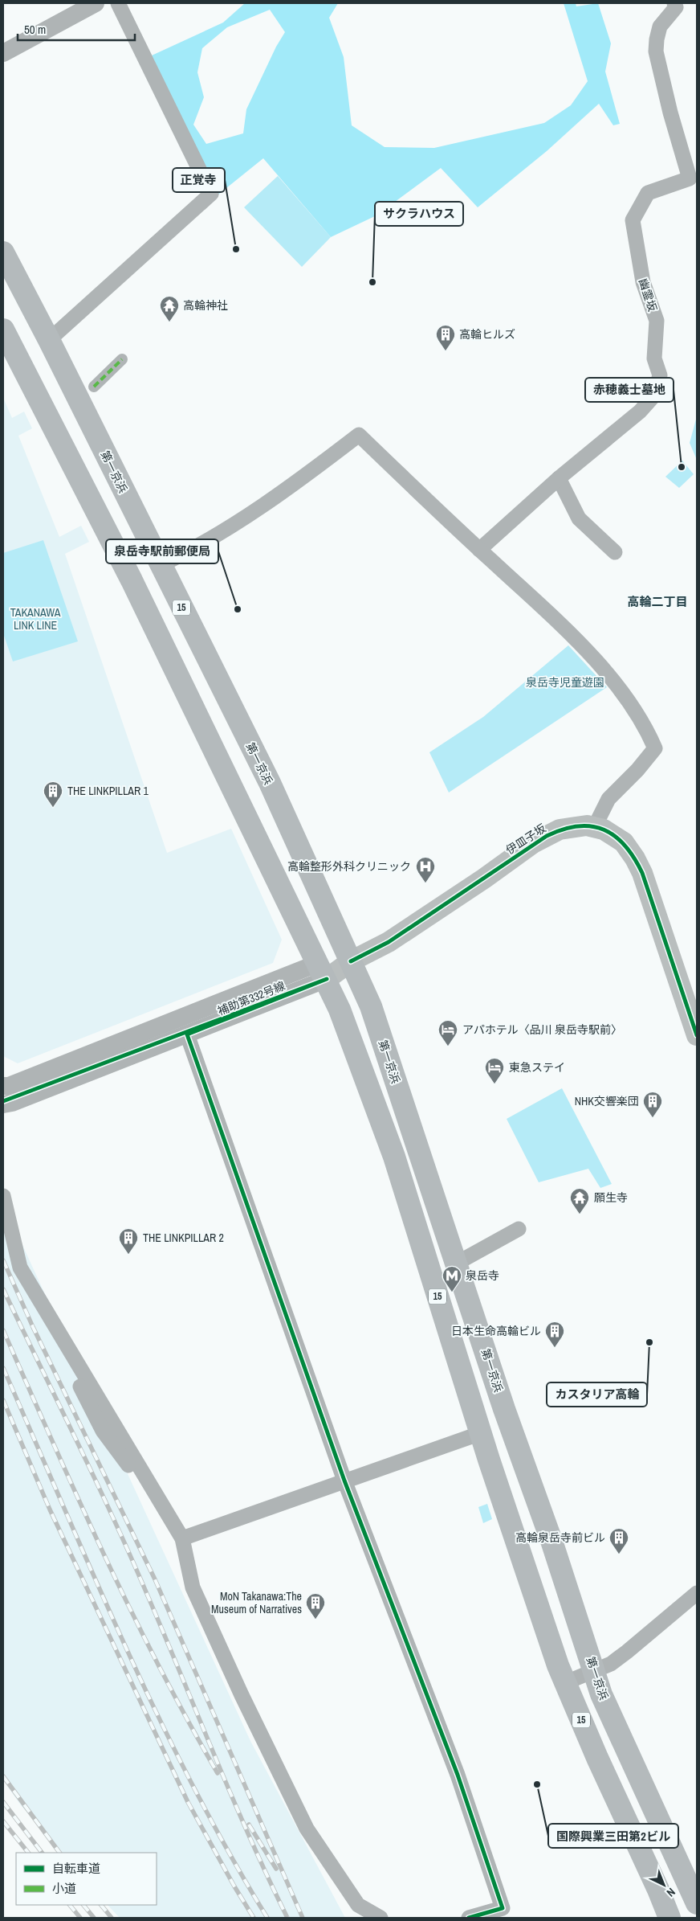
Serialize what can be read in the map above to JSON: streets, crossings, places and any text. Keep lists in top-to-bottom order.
{
  "streets": {
    "highway": ["第一京浜", "15"],
    "main road": ["伊皿子坂"],
    "street": ["幽霊坂", "補助第332号線"]
  },
  "crossings": [
    ["第一京浜", "伊皿子坂"],
    ["15", "伊皿子坂"],
    ["15", "補助第332号線"],
    ["伊皿子坂", "補助第332号線"]
  ],
  "districts": ["高輪二丁目"],
  "parks": ["TAKANAWA LINK LINE", "泉岳寺児童遊園"],
  "places": {
    "other": [
      "正覚寺",
      "サクラハウス",
      "赤穂義士墓地",
      "泉岳寺駅前郵便局",
      "カスタリア高輪",
      "国際興業三田第2ビル"
    ],
    "temple": ["高輪神社", "願生寺"],
    "building": [
      "高輪ヒルズ",
      "THE LINKPILLAR 1",
      "NHK交響楽団",
      "THE LINKPILLAR 2",
      "日本生命高輪ビル",
      "高輪泉岳寺前ビル",
      "MoN Takanawa:The Museum of Narratives"
    ],
    "hospital": ["高輪整形外科クリニック"],
    "hotel": ["アパホテル〈品川 泉岳寺駅前〉", "東急ステイ"],
    "metro station": ["泉岳寺"]
  },
  "legend": ["自転車道", "小道"],
  "scale_bar": "50 m",
  "north": "bottom right"
}
